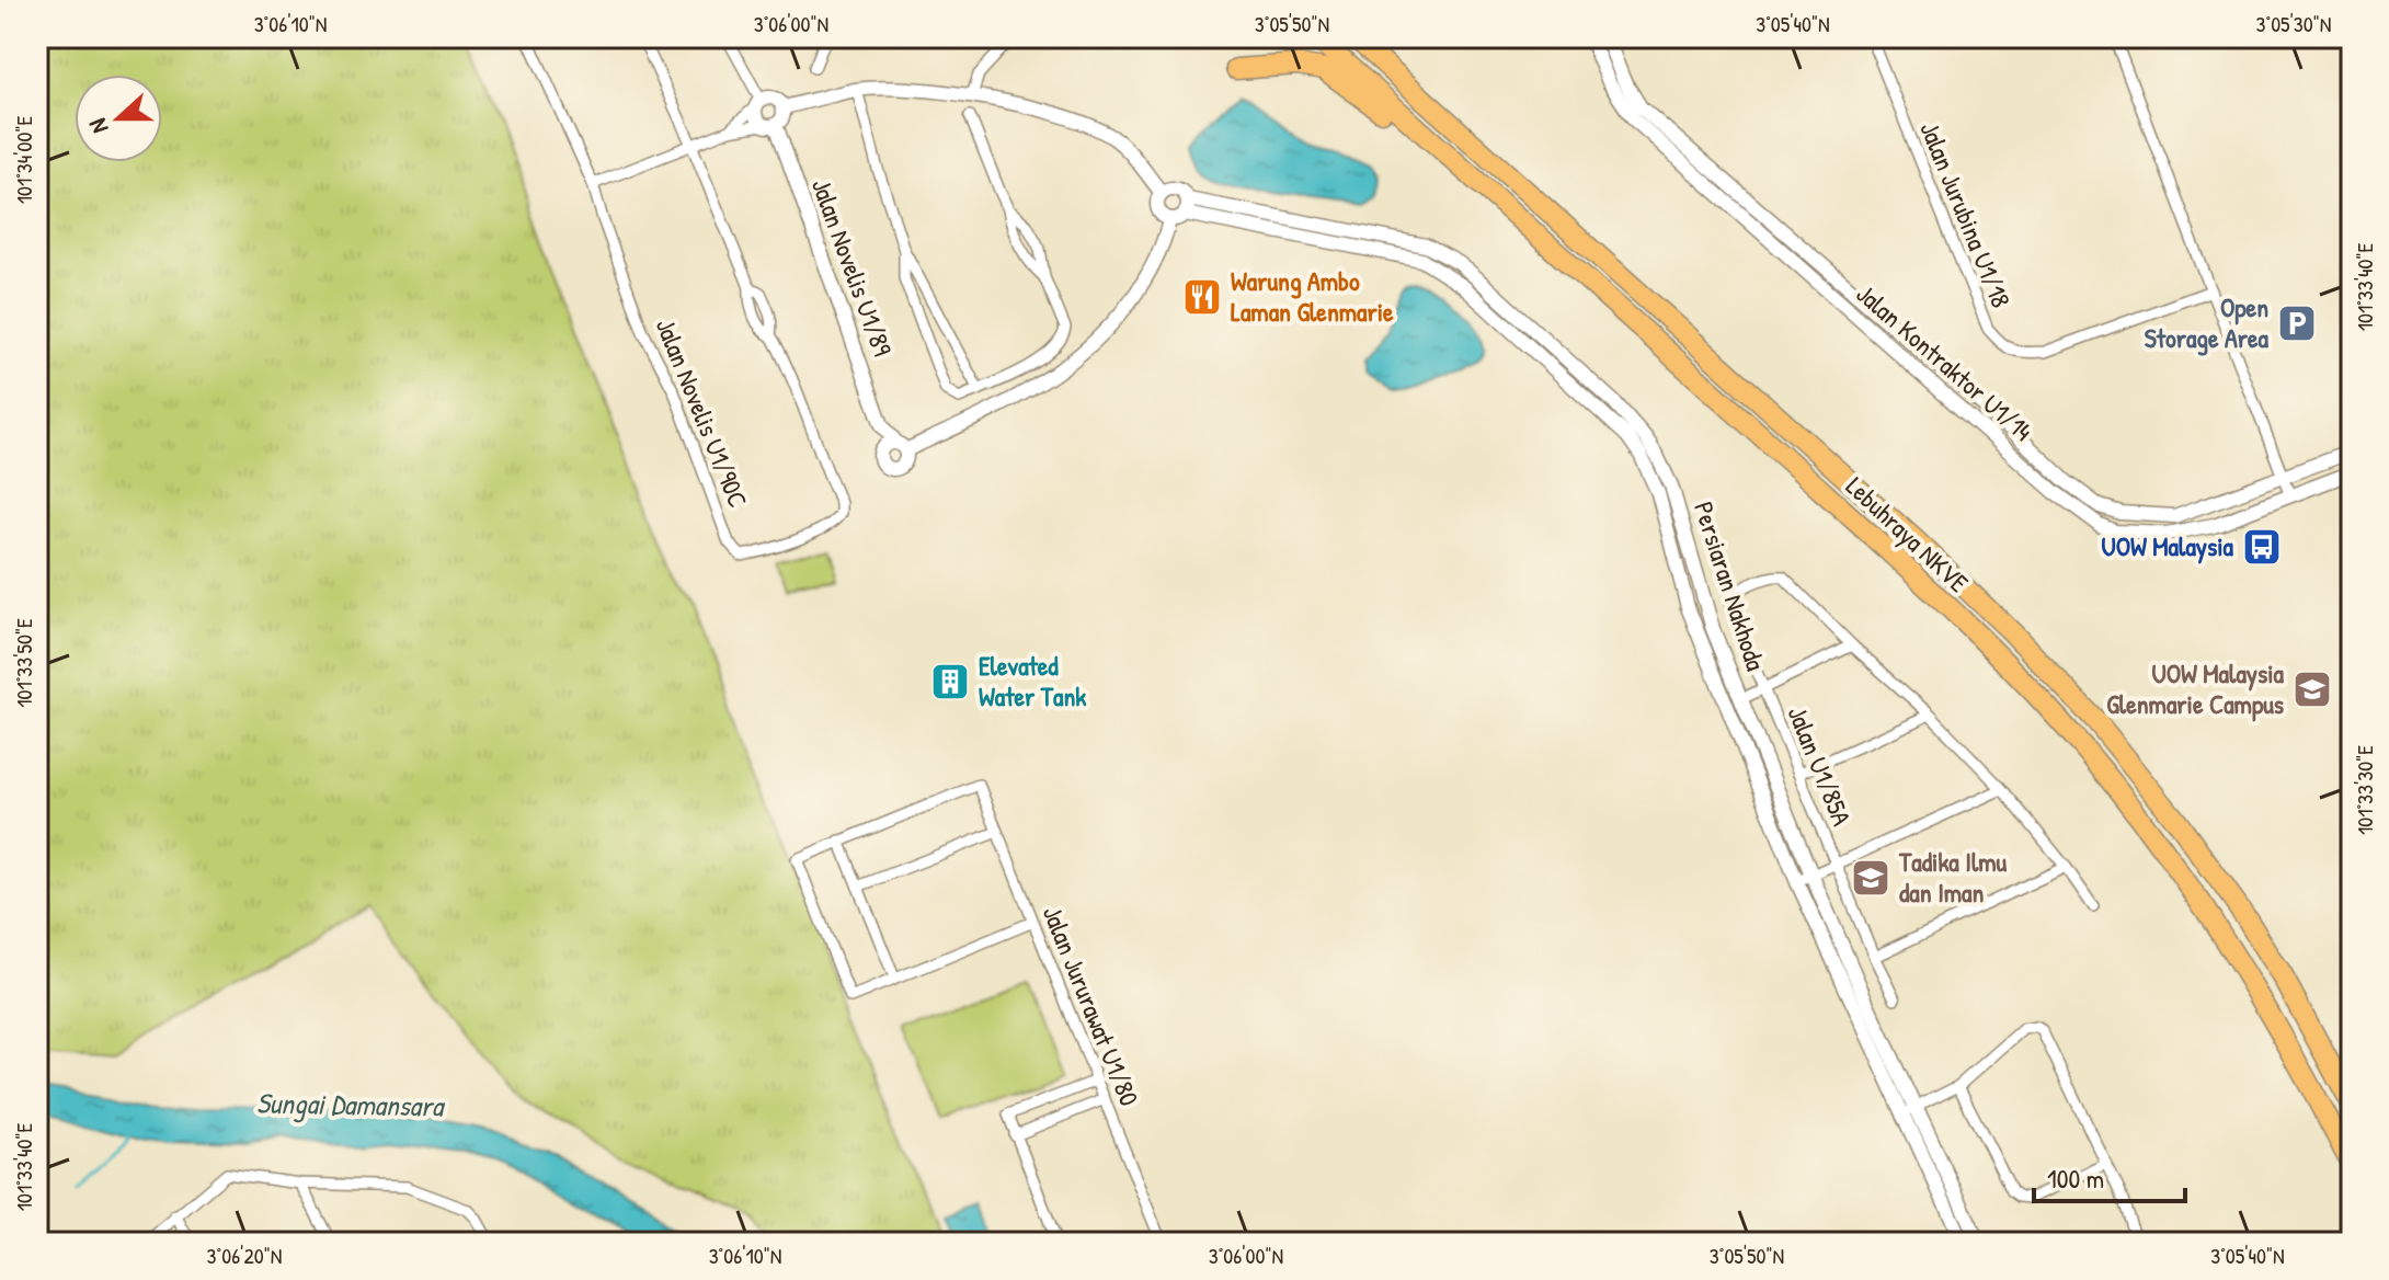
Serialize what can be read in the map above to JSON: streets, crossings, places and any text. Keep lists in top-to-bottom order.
{
  "streets": {
    "highway": ["Lebuhraya NKVE"],
    "street": [
      "Jalan Jurubina U1/18",
      "Jalan Novelis U1/89",
      "Jalan Kontraktor U1/14",
      "Jalan Novelis U1/90C",
      "Persiaran Nakhoda",
      "Jalan U1/85A",
      "Jalan Jururawat U1/80"
    ]
  },
  "water": ["Sungai Damansara"],
  "places": {
    "restaurant": ["Warung Ambo Laman Glenmarie"],
    "parking": ["Open Storage Area"],
    "bus stop": ["UOW Malaysia"],
    "building": ["Elevated Water Tank"],
    "school or university": ["UOW Malaysia Glenmarie Campus", "Tadika Ilmu dan Iman"]
  },
  "scale_bar": "100 m",
  "north": "left",
  "coordinates": [
    "3°06'10\"N",
    "3°06'00\"N",
    "3°05'50\"N",
    "3°05'40\"N",
    "3°05'30\"N",
    "101°34'00\"E",
    "101°33'40\"E",
    "101°33'50\"E",
    "101°33'30\"E",
    "3°06'20\"N"
  ]
}
